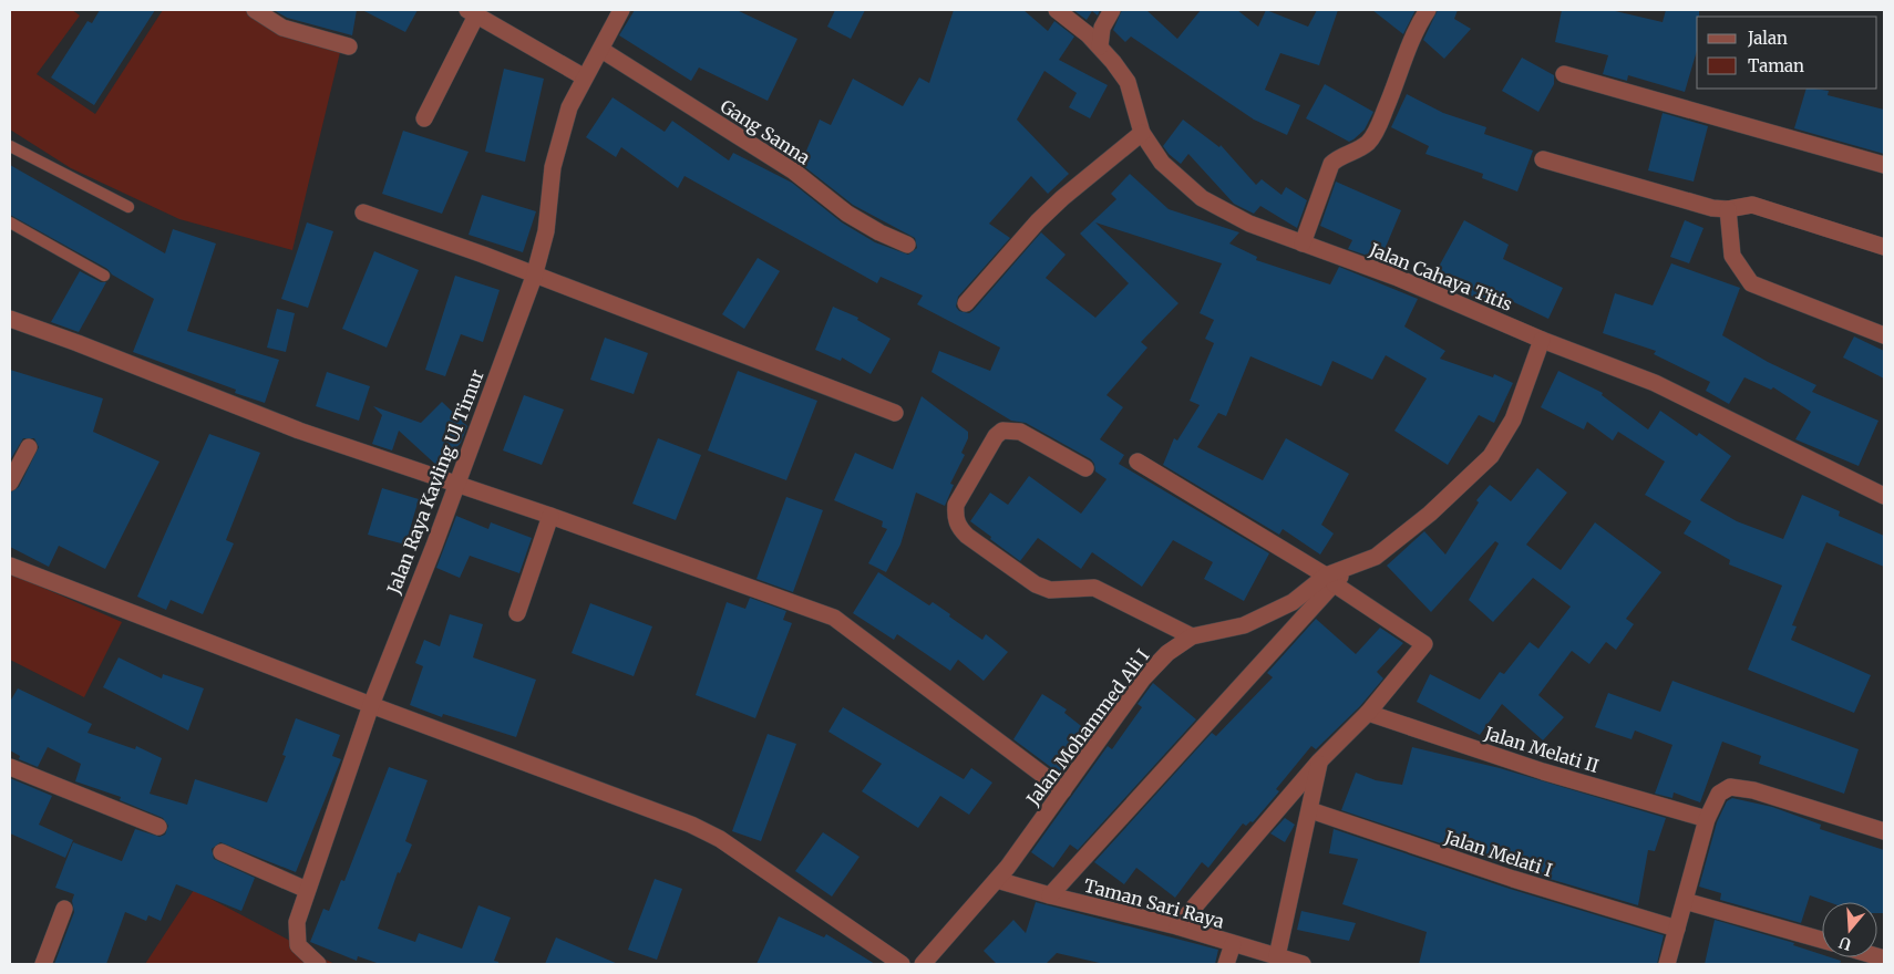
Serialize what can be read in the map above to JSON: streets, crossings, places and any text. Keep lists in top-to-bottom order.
{
  "streets": {
    "street": [
      "Gang Sanna",
      "Jalan Cahaya Titis",
      "Jalan Raya Kavling Ul Timur",
      "Jalan Mohammed Ali I",
      "Jalan Melati II",
      "Jalan Melati I",
      "Taman Sari Raya"
    ]
  },
  "crossings": [
    ["Gang Sanna", "Jalan Raya Kavling Ul Timur"],
    ["Jalan Cahaya Titis", "Jalan Mohammed Ali I"],
    ["Jalan Mohammed Ali I", "Taman Sari Raya"]
  ],
  "legend": ["Jalan", "Taman"],
  "north": "bottom"
}
